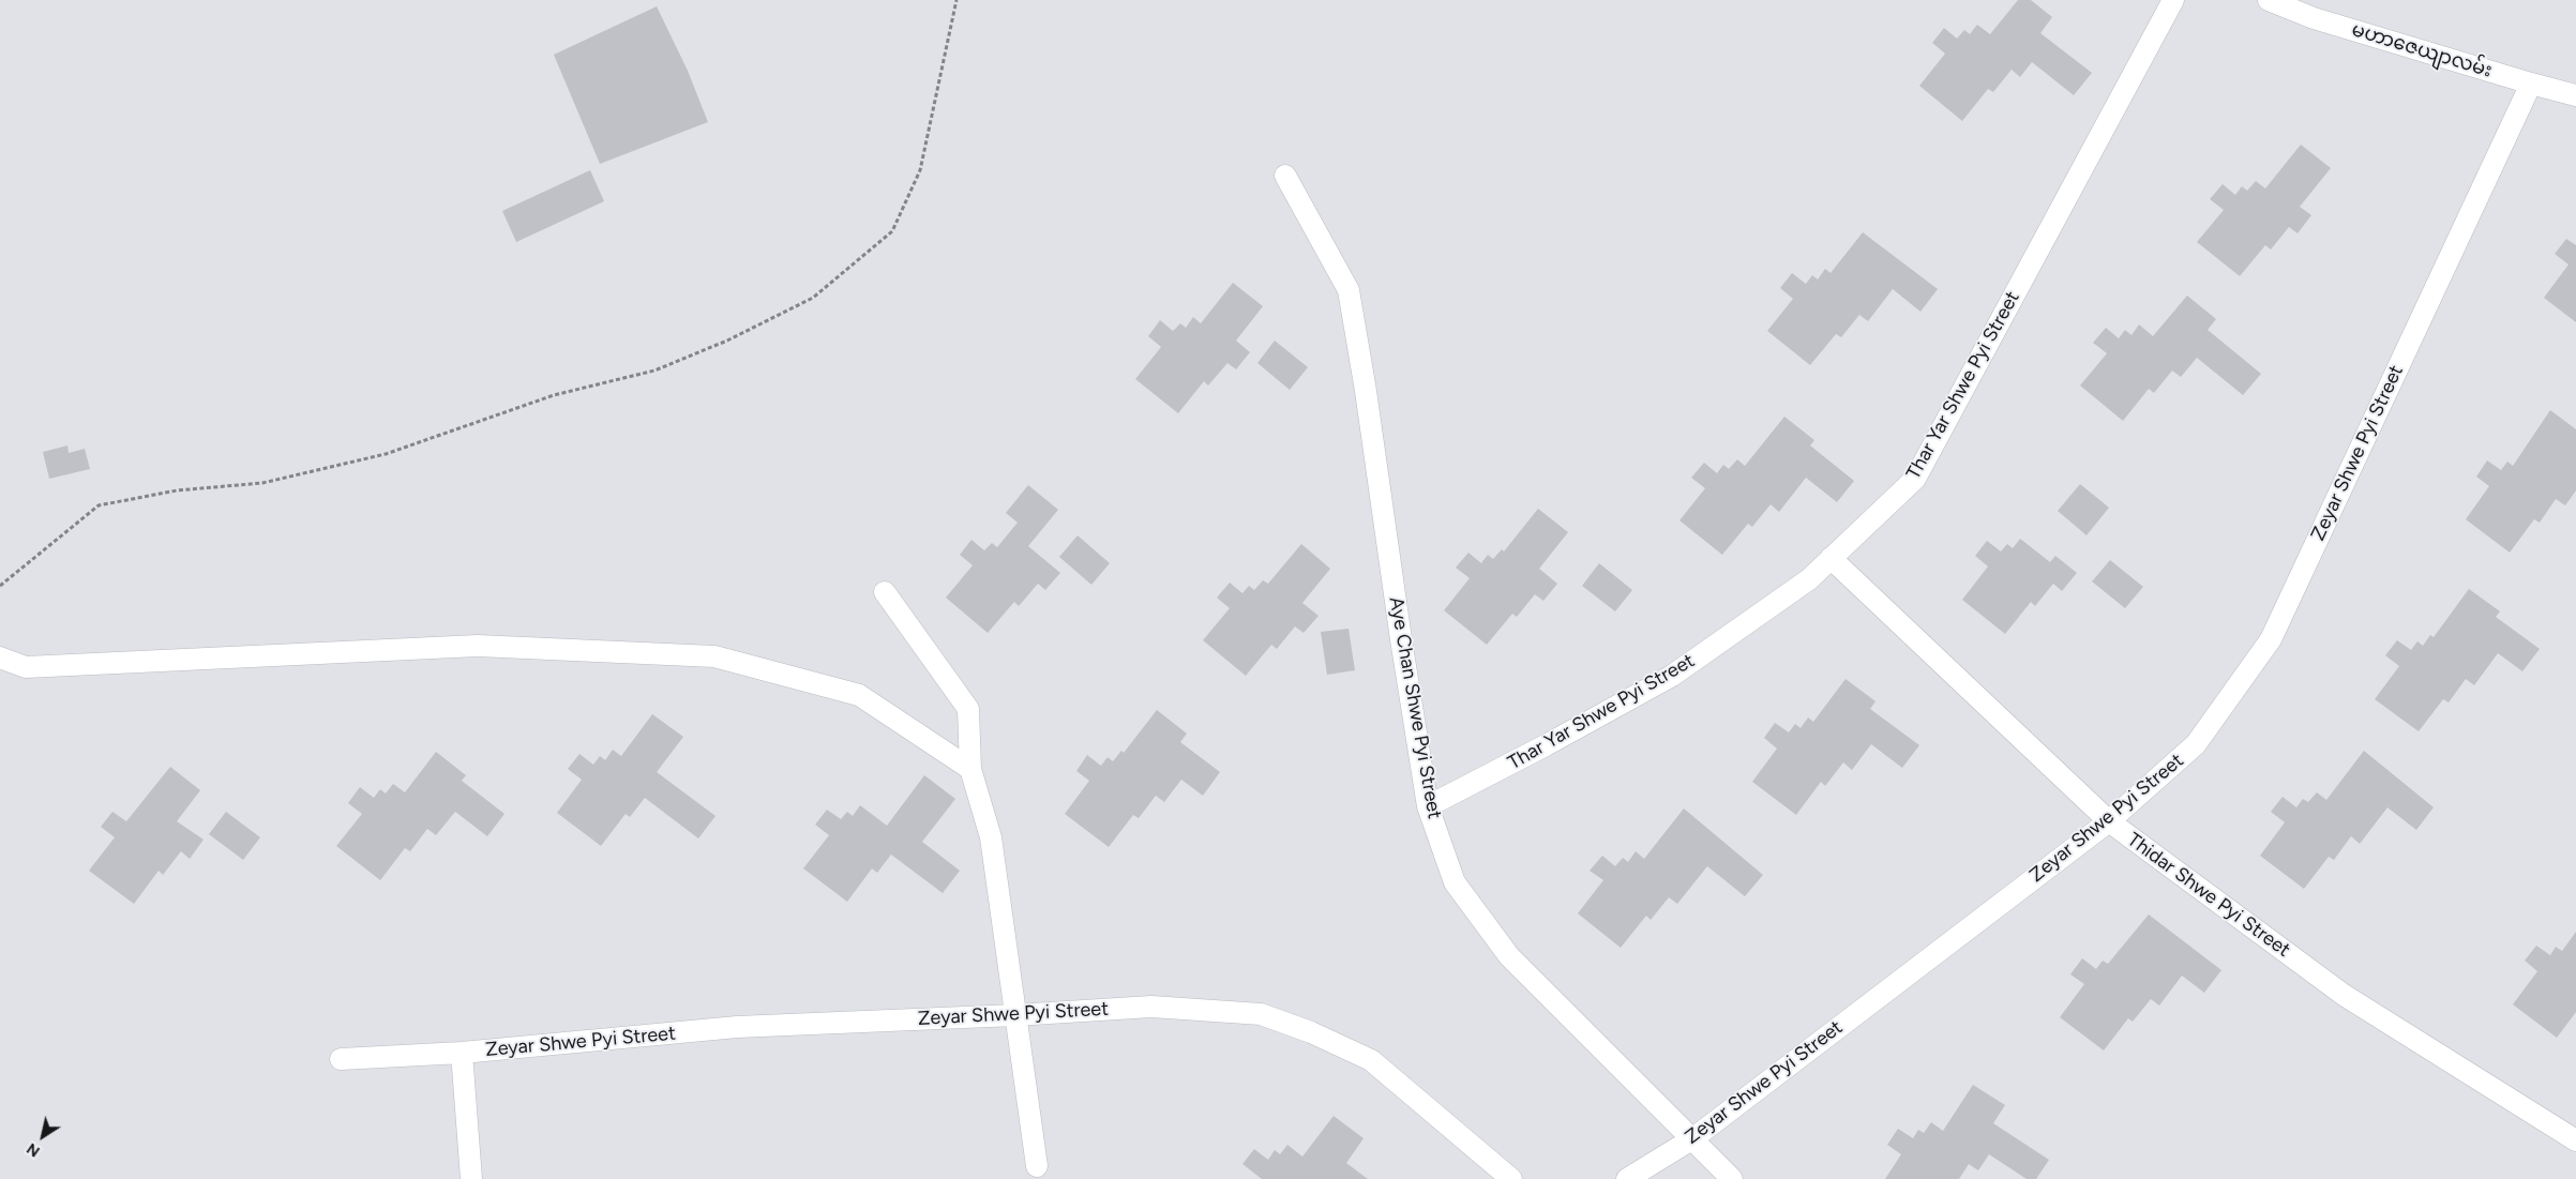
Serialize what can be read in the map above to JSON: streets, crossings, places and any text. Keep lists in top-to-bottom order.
{
  "streets": {
    "street": [
      "မဟာဇေယျာလမ်း",
      "Thar Yar Shwe Pyi Street",
      "Zeyar Shwe Pyi Street",
      "Aye Chan Shwe Pyi Street",
      "Thidar Shwe Pyi Street"
    ]
  },
  "crossings": [
    ["မဟာဇေယျာလမ်း", "Zeyar Shwe Pyi Street"],
    ["Thar Yar Shwe Pyi Street", "Aye Chan Shwe Pyi Street"],
    ["Thar Yar Shwe Pyi Street", "Thidar Shwe Pyi Street"],
    ["Zeyar Shwe Pyi Street", "Aye Chan Shwe Pyi Street"],
    ["Zeyar Shwe Pyi Street", "Thidar Shwe Pyi Street"]
  ],
  "north": "bottom left"
}
